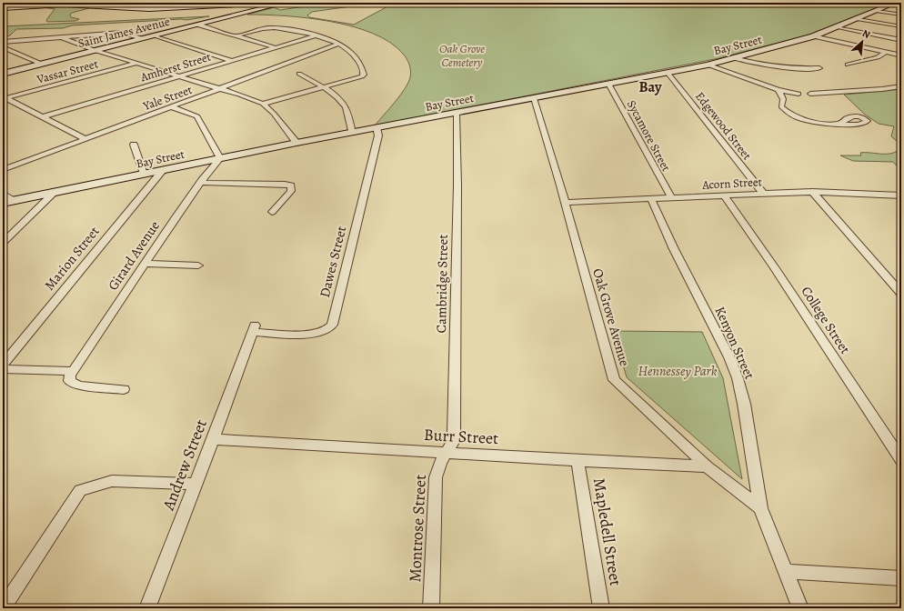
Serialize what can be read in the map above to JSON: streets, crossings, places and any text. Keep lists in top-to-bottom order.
{
  "streets": {
    "main road": ["Saint James Avenue", "Bay Street"],
    "street": [
      "Amherst Street",
      "Vassar Street",
      "Yale Street",
      "Edgewood Street",
      "Sycamore Street",
      "Acorn Street",
      "Girard Avenue",
      "Marion Street",
      "Dawes Street",
      "Cambridge Street",
      "Oak Grove Avenue",
      "College Street",
      "Kenyon Street",
      "Burr Street",
      "Andrew Street",
      "Montrose Street",
      "Mapledell Street"
    ]
  },
  "crossings": [
    ["Bay Street", "Edgewood Street"],
    ["Bay Street", "Sycamore Street"],
    ["Bay Street", "Girard Avenue"],
    ["Bay Street", "Marion Street"],
    ["Bay Street", "Dawes Street"],
    ["Bay Street", "Cambridge Street"],
    ["Bay Street", "Oak Grove Avenue"],
    ["Edgewood Street", "Acorn Street"],
    ["Sycamore Street", "Acorn Street"],
    ["Acorn Street", "Oak Grove Avenue"],
    ["Acorn Street", "College Street"],
    ["Acorn Street", "Kenyon Street"],
    ["Dawes Street", "Andrew Street"],
    ["Cambridge Street", "Burr Street"],
    ["Cambridge Street", "Montrose Street"],
    ["Oak Grove Avenue", "Kenyon Street"],
    ["Oak Grove Avenue", "Burr Street"],
    ["Burr Street", "Andrew Street"],
    ["Burr Street", "Montrose Street"],
    ["Burr Street", "Mapledell Street"]
  ],
  "districts": ["Bay"],
  "parks": ["Oak Grove Cemetery", "Hennessey Park"],
  "north": "top right"
}
